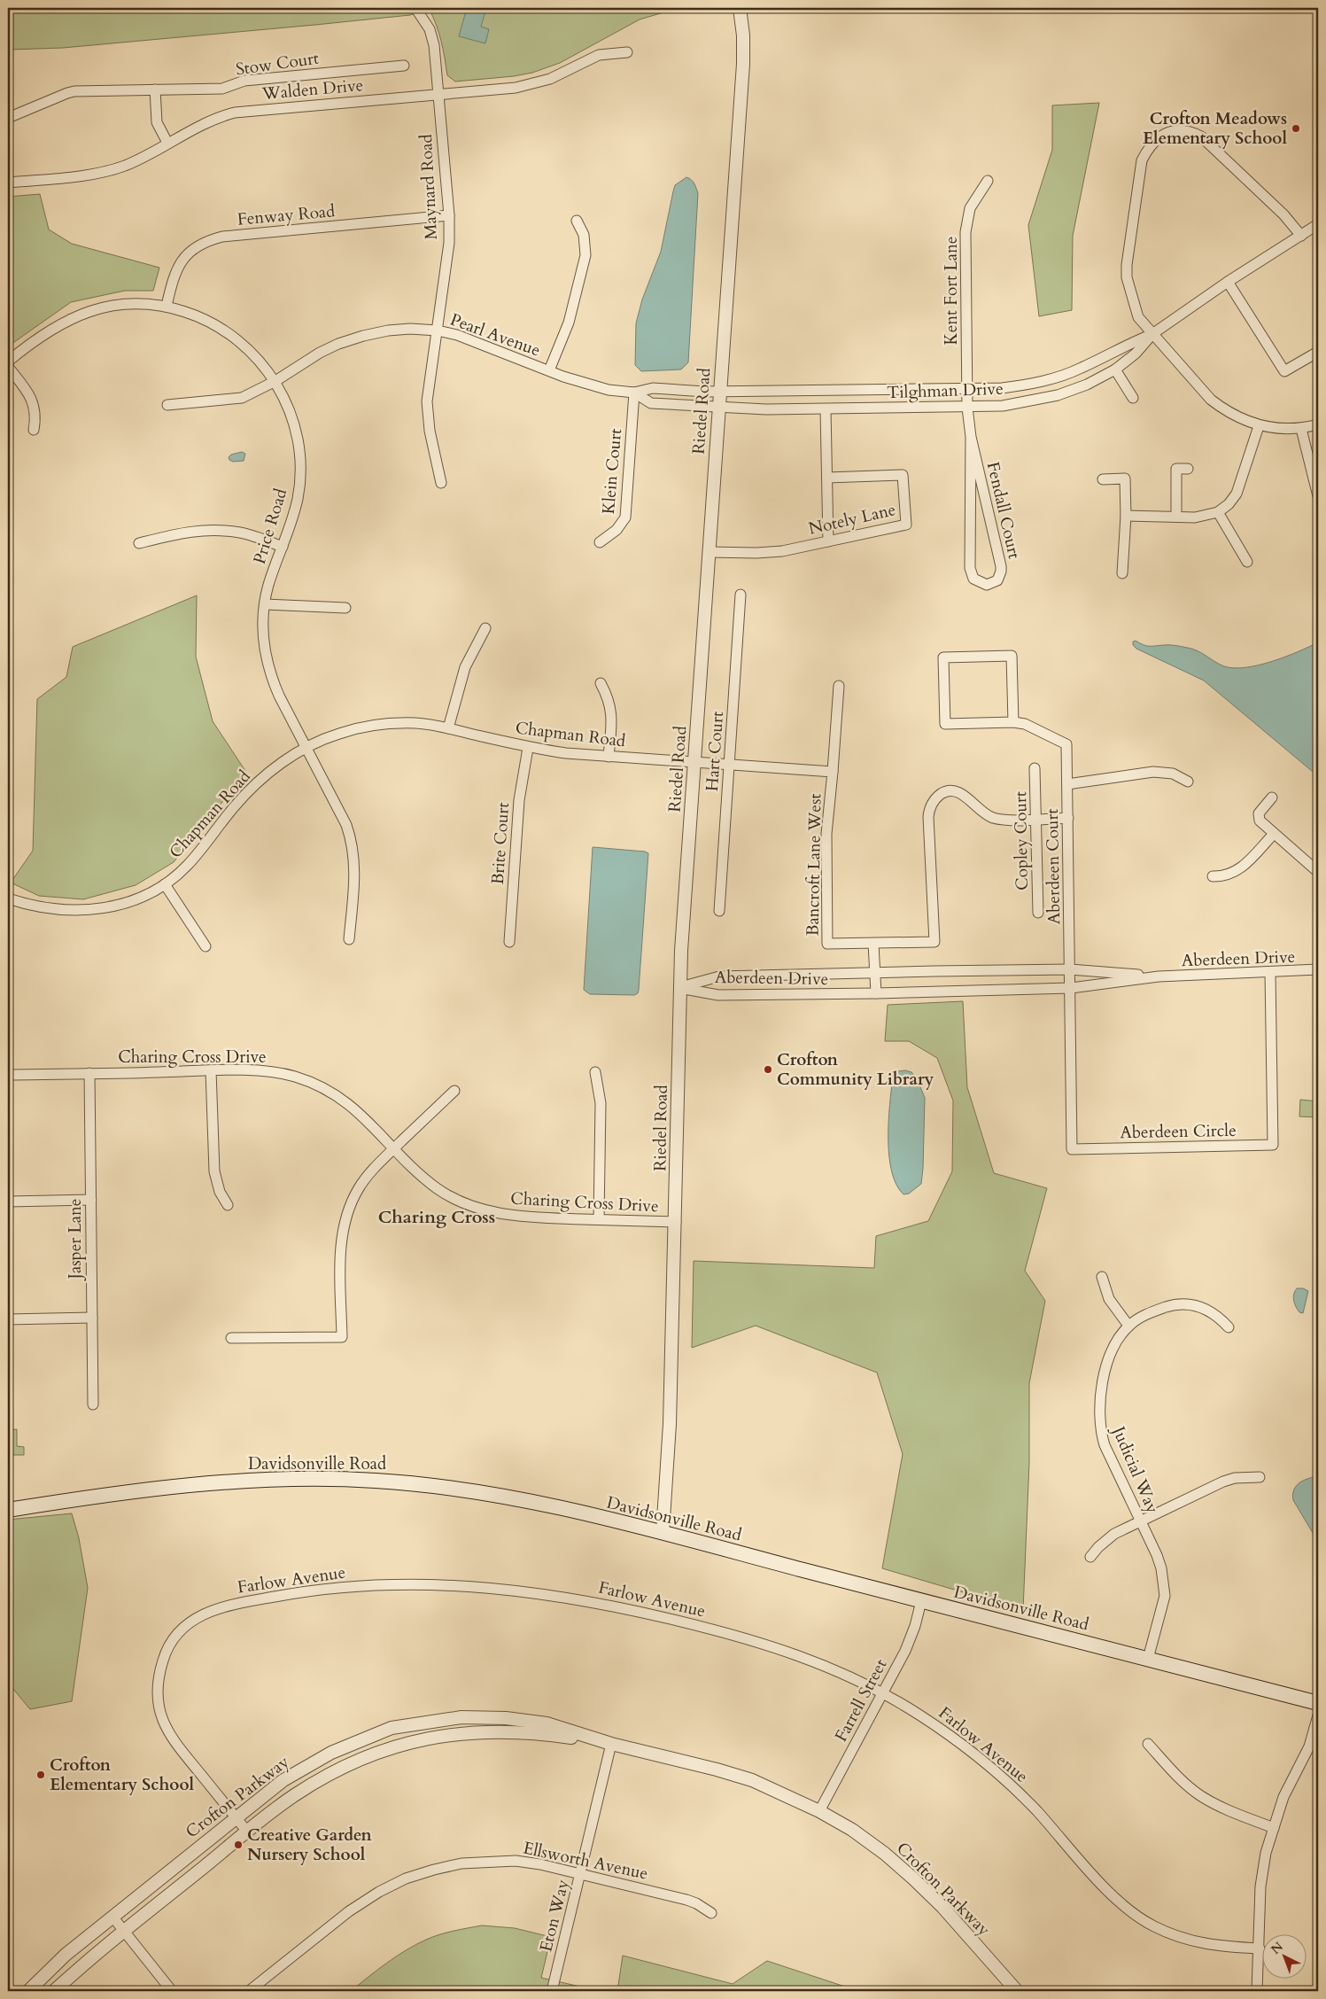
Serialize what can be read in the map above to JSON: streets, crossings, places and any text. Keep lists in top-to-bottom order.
{
  "streets": {
    "main road": ["Davidsonville Road"],
    "street": [
      "Stow Court",
      "Walden Drive",
      "Maynard Road",
      "Fenway Road",
      "Kent Fort Lane",
      "Pearl Avenue",
      "Tilghman Drive",
      "Riedel Road",
      "Klein Court",
      "Fendall Court",
      "Notely Lane",
      "Price Road",
      "Chapman Road",
      "Hart Court",
      "Copley Court",
      "Brite Court",
      "Bancroft Lane West",
      "Aberdeen Court",
      "Aberdeen Drive",
      "Charing Cross Drive",
      "Aberdeen Circle",
      "Jasper Lane",
      "Judicial Way",
      "Farlow Avenue",
      "Farrell Street",
      "Crofton Parkway",
      "Ellsworth Avenue",
      "Eton Way"
    ]
  },
  "crossings": [
    ["Walden Drive", "Maynard Road"],
    ["Maynard Road", "Fenway Road"],
    ["Maynard Road", "Pearl Avenue"],
    ["Fenway Road", "Price Road"],
    ["Kent Fort Lane", "Tilghman Drive"],
    ["Kent Fort Lane", "Fendall Court"],
    ["Pearl Avenue", "Tilghman Drive"],
    ["Pearl Avenue", "Riedel Road"],
    ["Pearl Avenue", "Klein Court"],
    ["Pearl Avenue", "Price Road"],
    ["Tilghman Drive", "Riedel Road"],
    ["Tilghman Drive", "Fendall Court"],
    ["Riedel Road", "Notely Lane"],
    ["Riedel Road", "Chapman Road"],
    ["Riedel Road", "Bancroft Lane West"],
    ["Riedel Road", "Aberdeen Drive"],
    ["Riedel Road", "Charing Cross Drive"],
    ["Riedel Road", "Davidsonville Road"],
    ["Price Road", "Chapman Road"],
    ["Chapman Road", "Brite Court"],
    ["Chapman Road", "Bancroft Lane West"],
    ["Hart Court", "Bancroft Lane West"],
    ["Aberdeen Court", "Aberdeen Drive"],
    ["Aberdeen Court", "Aberdeen Circle"],
    ["Aberdeen Drive", "Aberdeen Circle"],
    ["Charing Cross Drive", "Jasper Lane"],
    ["Davidsonville Road", "Judicial Way"],
    ["Davidsonville Road", "Farrell Street"],
    ["Farlow Avenue", "Farrell Street"],
    ["Farlow Avenue", "Crofton Parkway"],
    ["Farrell Street", "Crofton Parkway"],
    ["Crofton Parkway", "Eton Way"],
    ["Ellsworth Avenue", "Eton Way"]
  ],
  "districts": ["Charing Cross"],
  "places": [
    "Crofton Meadows Elementary School",
    "Crofton Community Library",
    "Crofton Elementary School",
    "Creative Garden Nursery School"
  ],
  "north": "top left"
}
